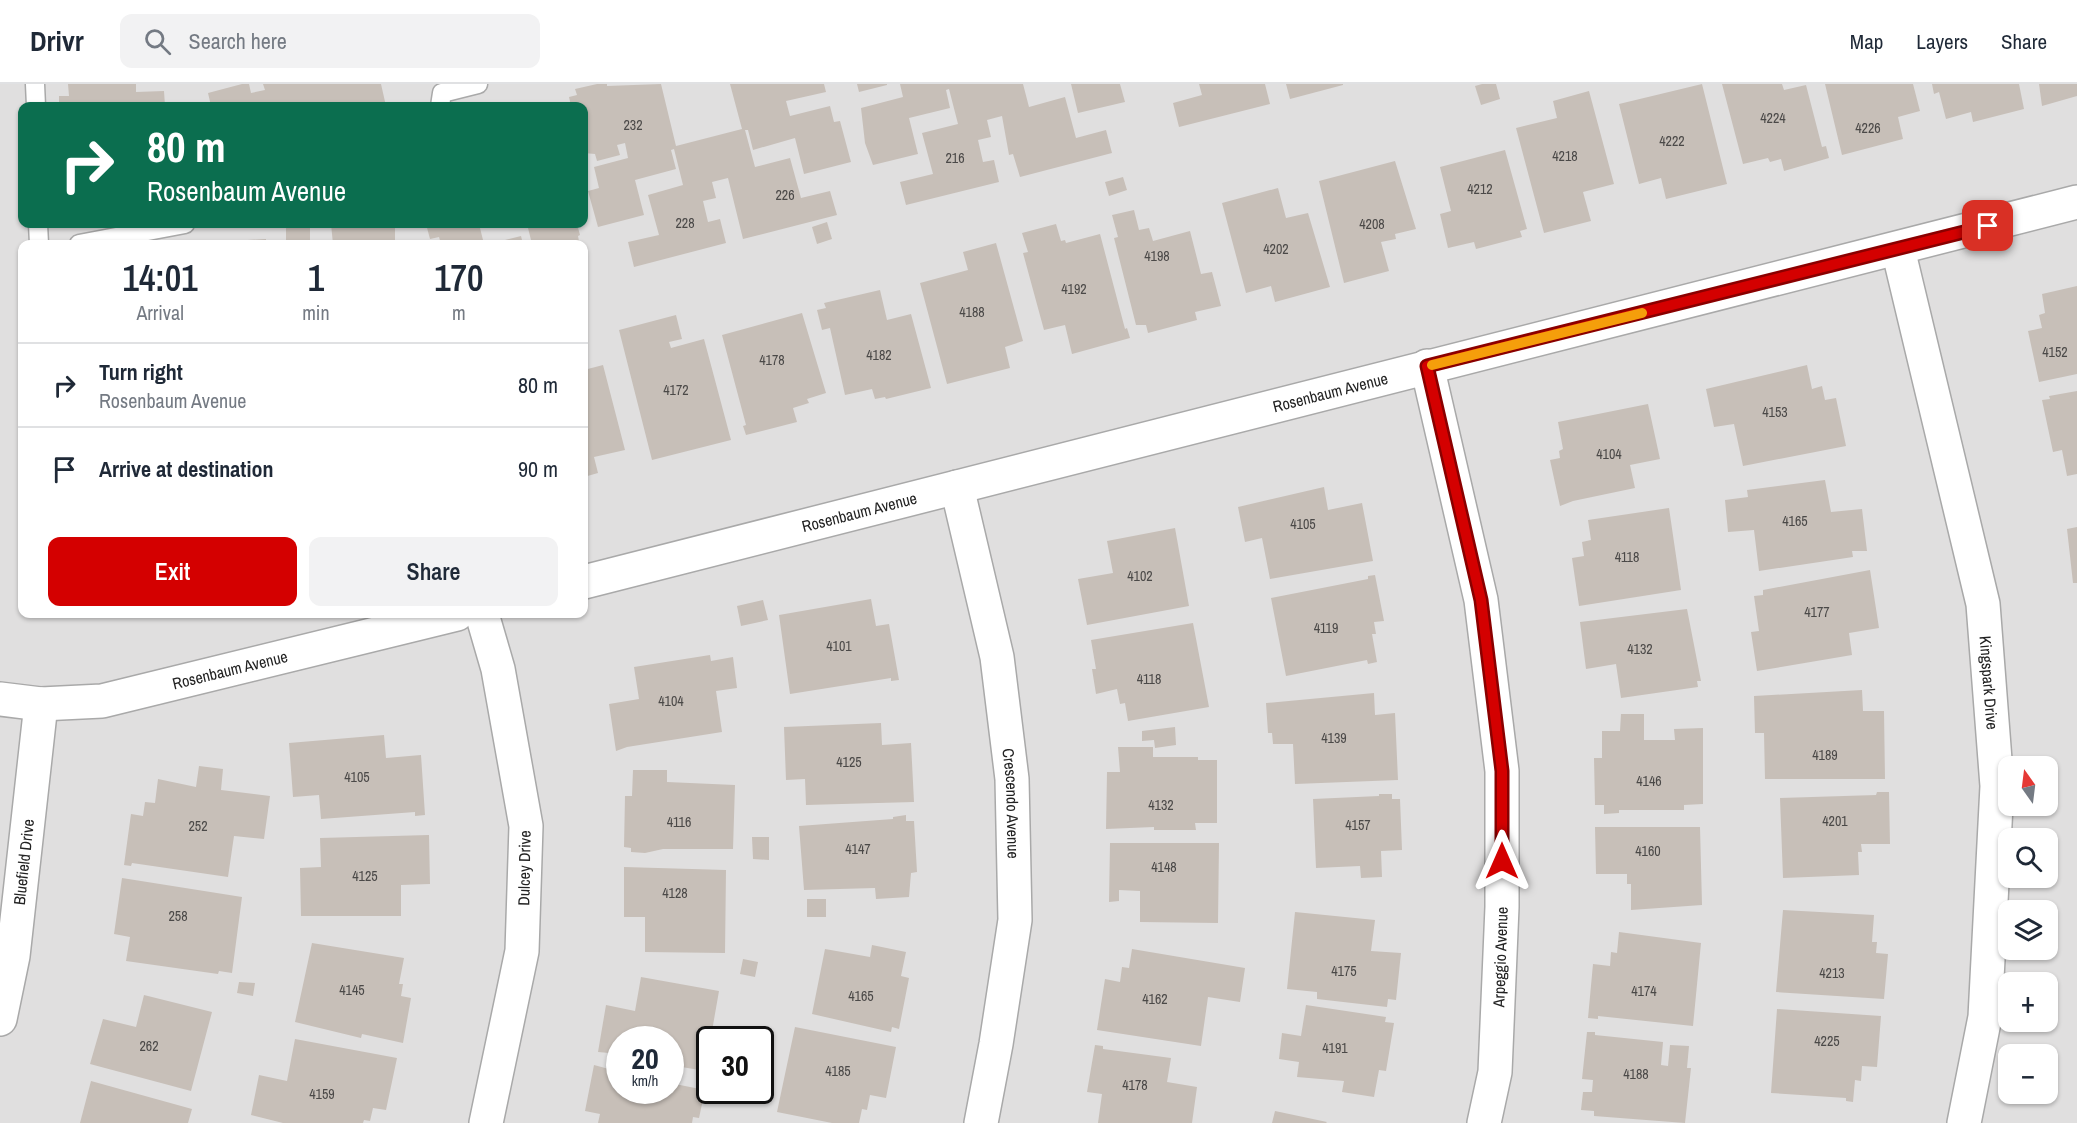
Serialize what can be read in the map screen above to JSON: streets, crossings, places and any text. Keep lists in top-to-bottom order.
{
  "streets": {
    "street": [
      "Rosenbaum Avenue",
      "Kingspark Drive",
      "Crescendo Avenue",
      "Bluefield Drive",
      "Dulcey Drive",
      "Arpeggio Avenue"
    ]
  },
  "crossings": [
    ["Rosenbaum Avenue", "Kingspark Drive"],
    ["Rosenbaum Avenue", "Crescendo Avenue"],
    ["Rosenbaum Avenue", "Bluefield Drive"],
    ["Rosenbaum Avenue", "Arpeggio Avenue"]
  ],
  "house_numbers": [
    "4224",
    "232",
    "4226",
    "4222",
    "4218",
    "216",
    "4212",
    "226",
    "228",
    "4208",
    "4202",
    "4198",
    "4192",
    "4188",
    "4152",
    "4182",
    "4178",
    "4172",
    "4153",
    "4104",
    "4165",
    "4105",
    "4118",
    "4102",
    "4177",
    "4119",
    "4101",
    "4132",
    "4118",
    "4104",
    "4139",
    "4189",
    "4125",
    "4105",
    "4146",
    "4132",
    "4201",
    "4116",
    "4157",
    "252",
    "4147",
    "4160",
    "4148",
    "4125",
    "4128",
    "258",
    "4175",
    "4213",
    "4145",
    "4174",
    "4165",
    "4162",
    "4225",
    "262",
    "4191",
    "4185",
    "4188",
    "4178",
    "4159"
  ],
  "north": "top",
  "page": {
    "header": "Drivr",
    "search": "Search here",
    "nav": ["Map", "Layers", "Share"],
    "turn": ["80 m", "Rosenbaum Avenue"],
    "eta": [
      "14:01",
      "Arrival",
      "1",
      "min",
      "170",
      "m"
    ],
    "list": [
      {
        "name": "Turn right",
        "note": "Rosenbaum Avenue",
        "value": "80 m"
      },
      {
        "name": "Arrive at destination",
        "value": "90 m"
      }
    ],
    "buttons": ["Exit", "Share"],
    "map_buttons": ["+", "−"],
    "speed": "20 km/h",
    "limit": "30"
  }
}
